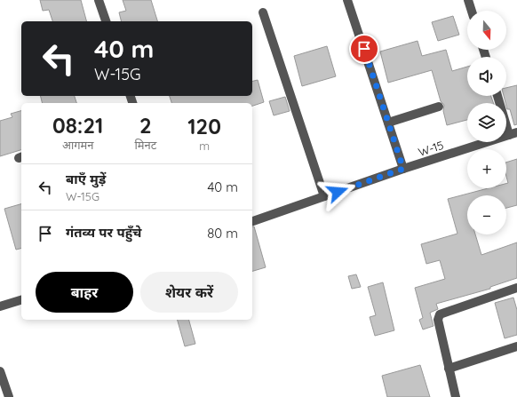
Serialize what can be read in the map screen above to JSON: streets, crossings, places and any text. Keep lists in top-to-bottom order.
{
  "streets": {
    "street": ["W-15"]
  },
  "north": "bottom",
  "page": {
    "map_buttons": ["+", "−"],
    "turn": ["40 m", "W-15G"],
    "eta": [
      "08:21",
      "आगमन",
      "2",
      "मिनट",
      "120",
      "m"
    ],
    "list": [
      {
        "name": "बाएँ मुड़ें",
        "note": "W-15G",
        "value": "40 m"
      },
      {
        "name": "गंतव्य पर पहुँचे",
        "value": "80 m"
      }
    ],
    "buttons": ["बाहर", "शेयर करें"]
  }
}
